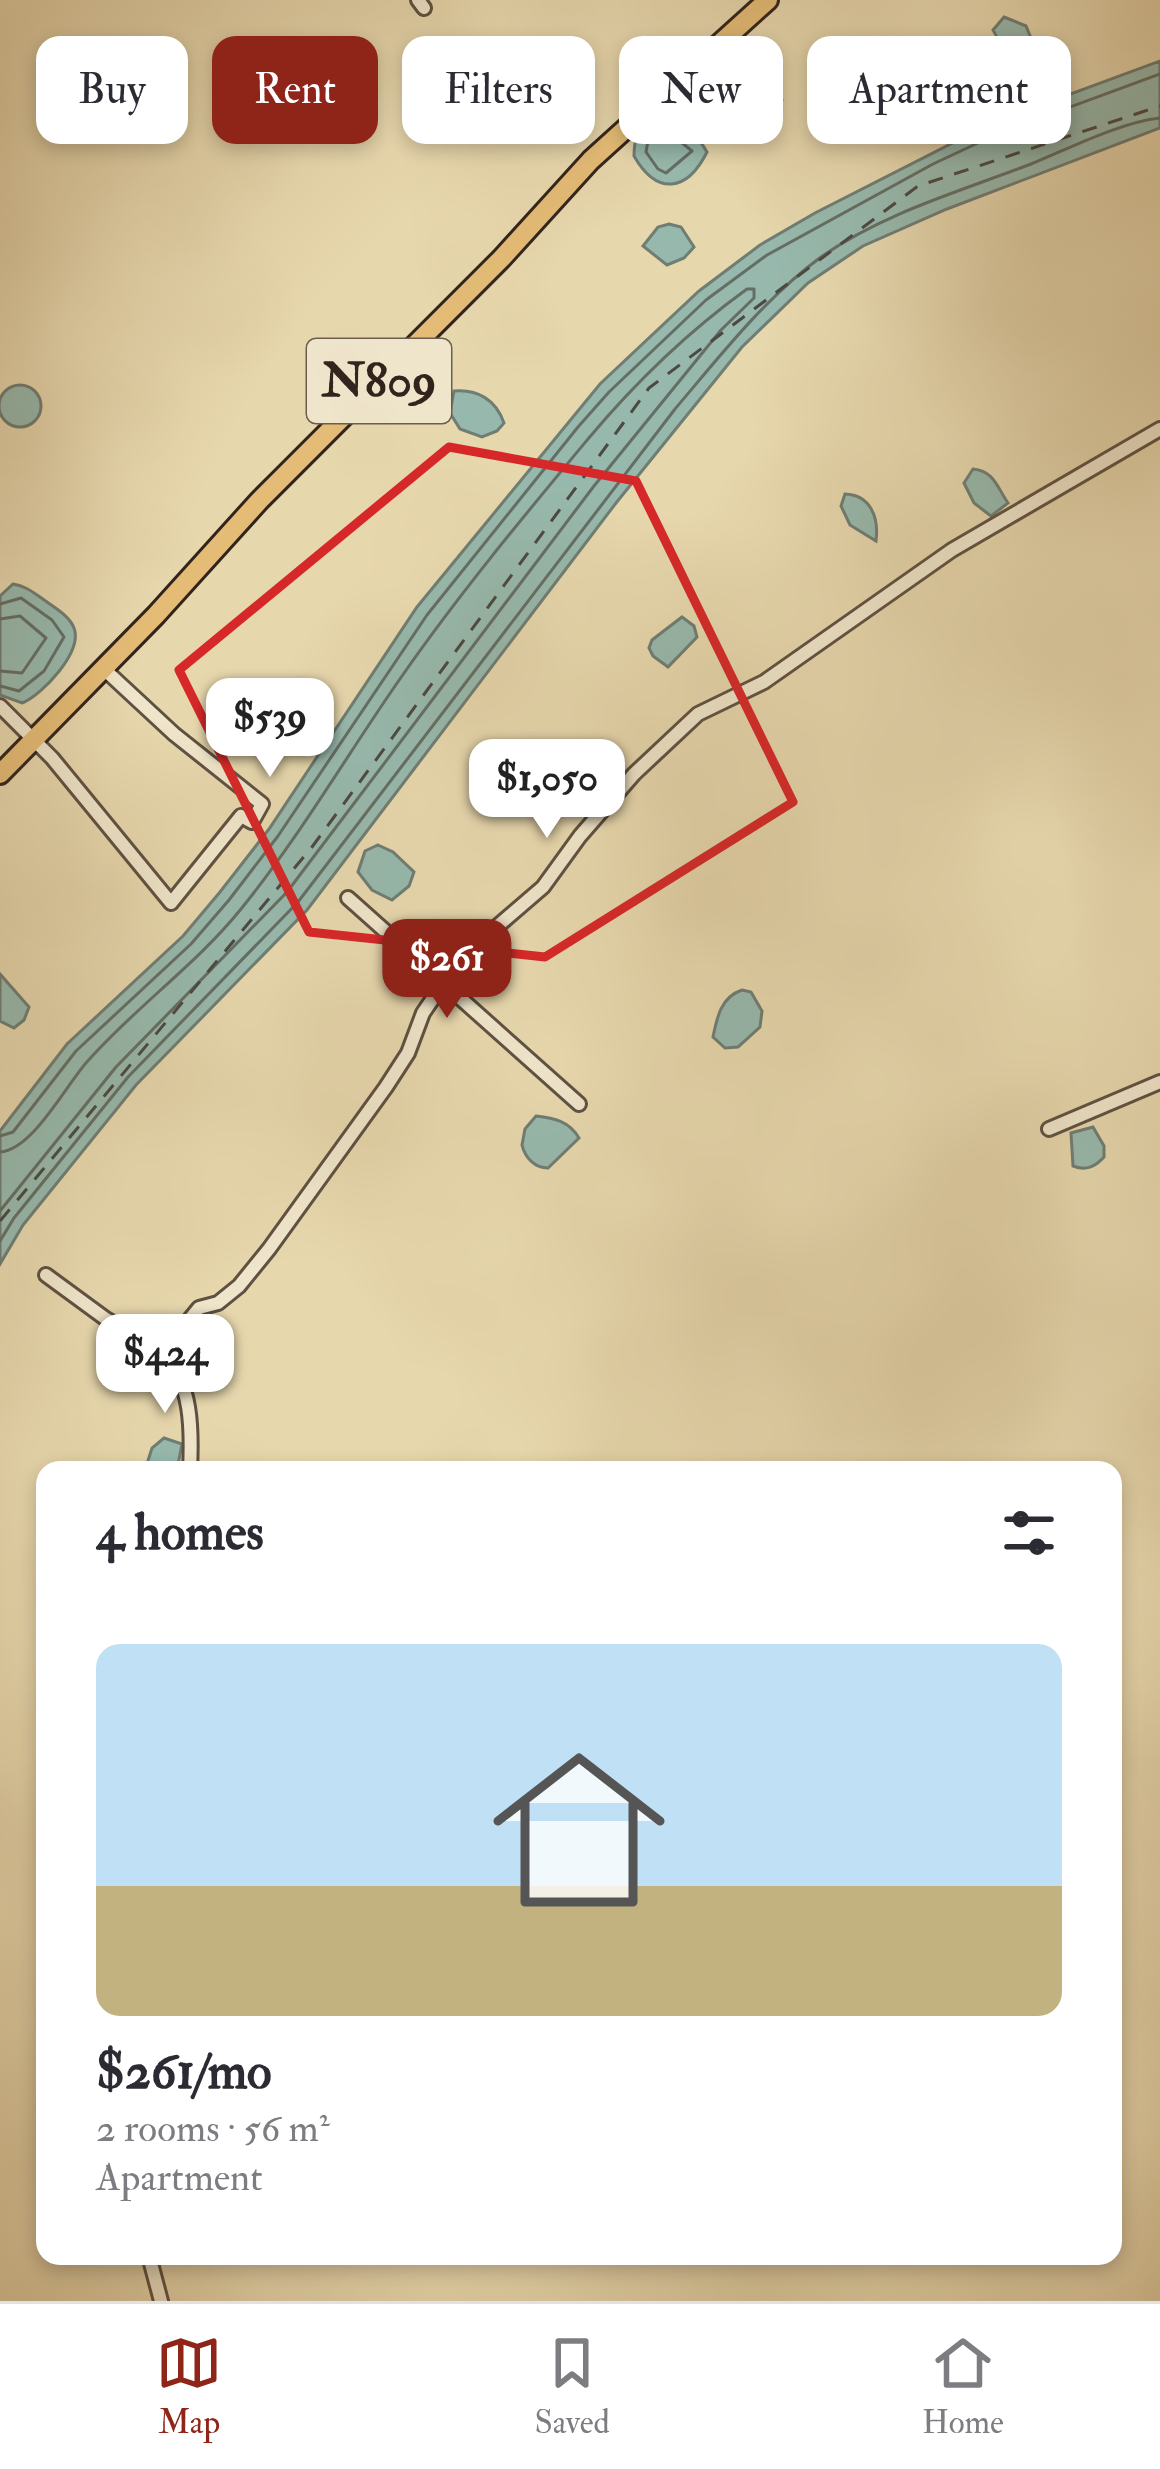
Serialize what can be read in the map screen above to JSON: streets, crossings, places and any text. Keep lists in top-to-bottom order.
{
  "streets": {
    "highway": ["N809"]
  },
  "page": {
    "chip": [
      "Buy",
      "Rent",
      "Filters",
      "New",
      "Apartment"
    ],
    "price": [
      "$539",
      "$1,050",
      "$261",
      "$424"
    ],
    "heading": "4 homes",
    "list": [
      {
        "name": "$261/mo",
        "note": "2 rooms · 56 m² · Apartment"
      }
    ],
    "tabs": ["Map", "Saved", "Home"]
  }
}
